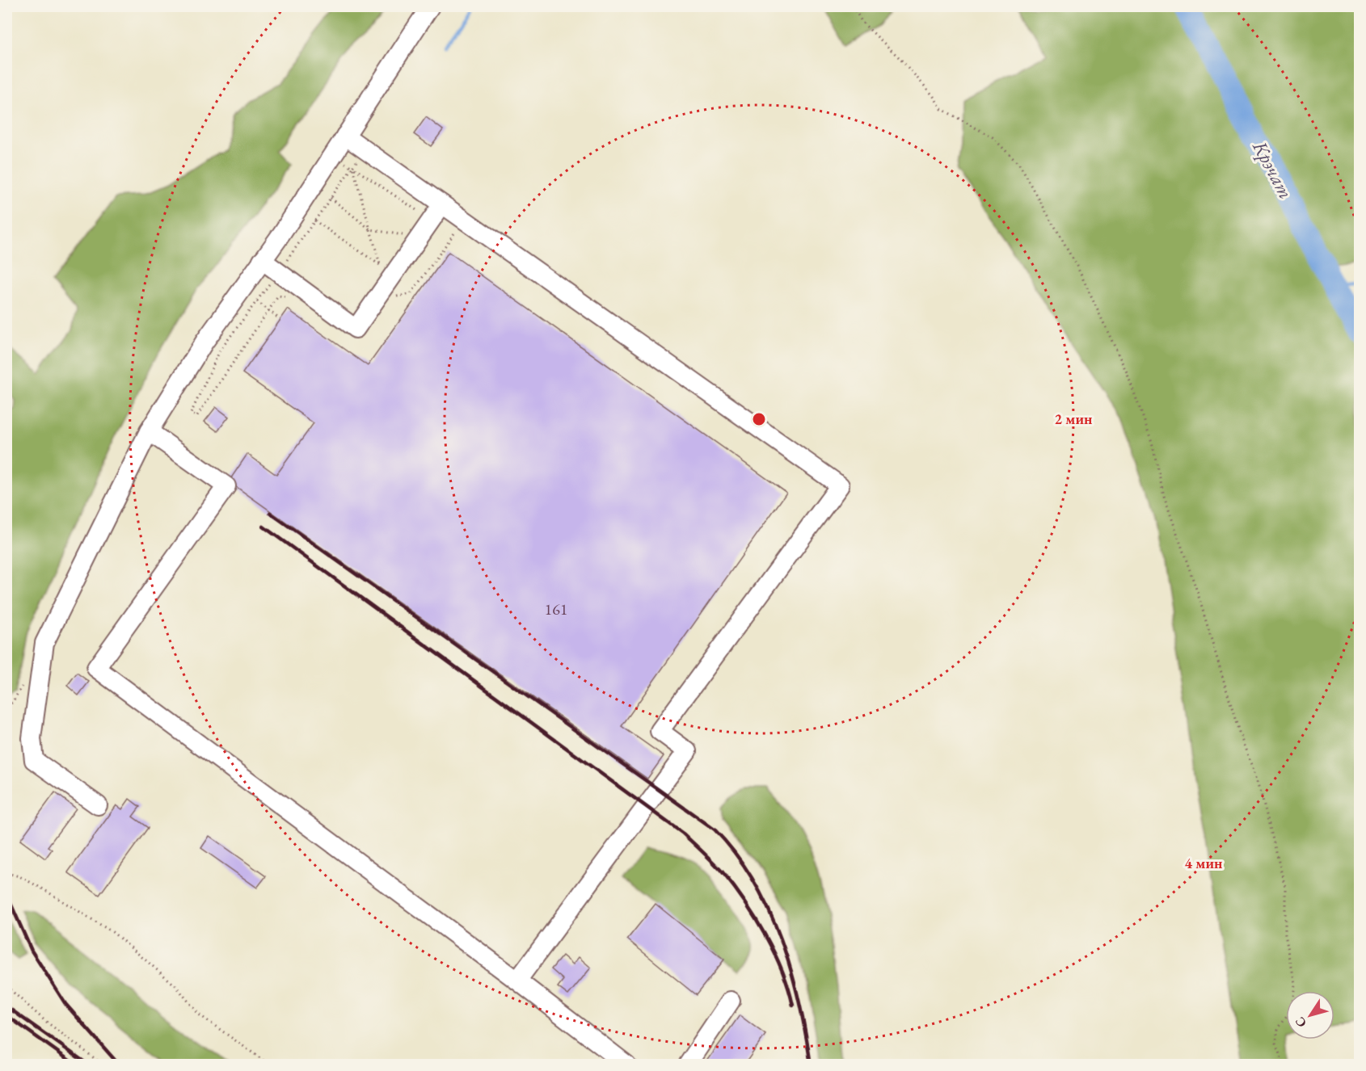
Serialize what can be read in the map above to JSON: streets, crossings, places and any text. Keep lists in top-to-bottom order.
{
  "water": ["Крэчат"],
  "house_numbers": ["161"],
  "north": "bottom left",
  "rings": ["2 мин", "4 мин"]
}
